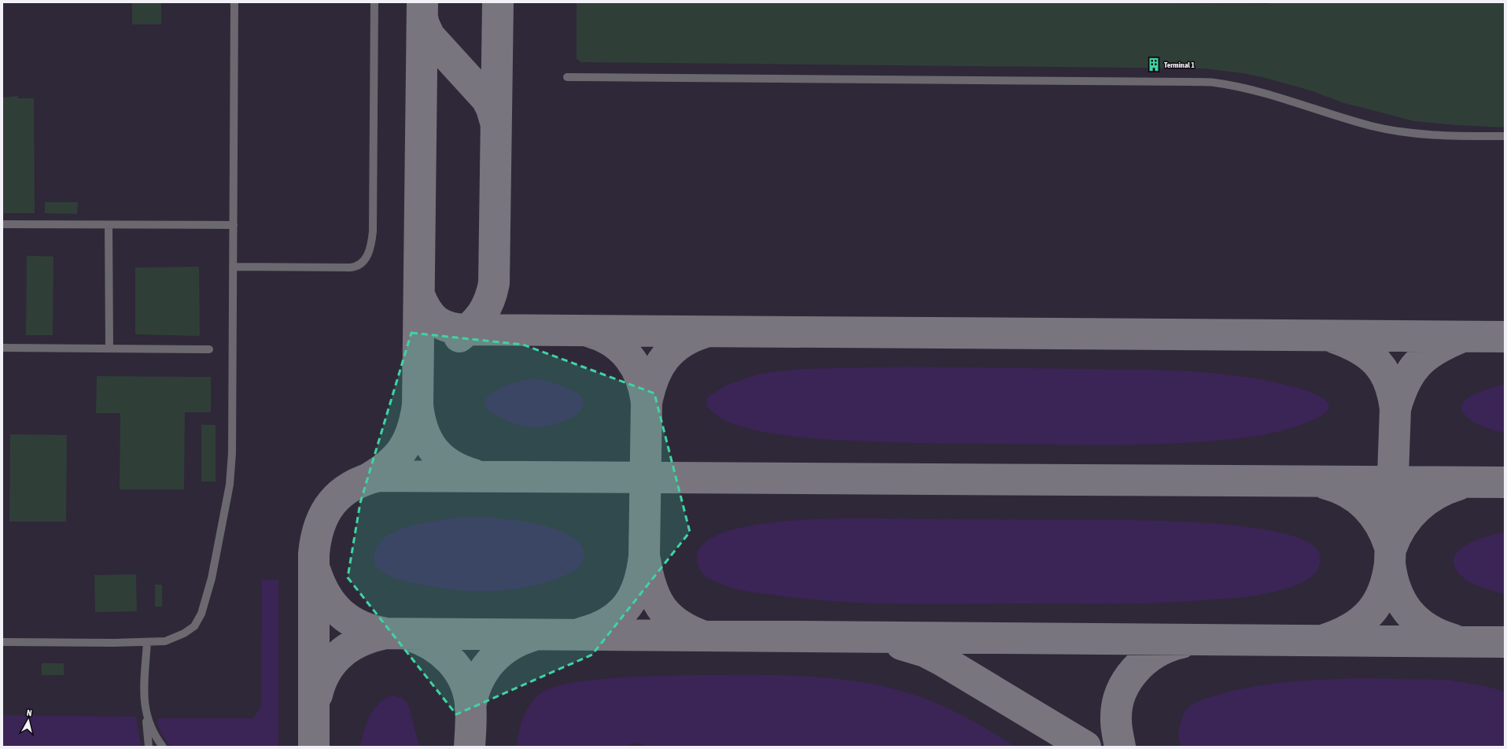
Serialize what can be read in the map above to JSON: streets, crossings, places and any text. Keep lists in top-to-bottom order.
{
  "places": {
    "building": ["Terminal 1"]
  },
  "north": "top"
}
